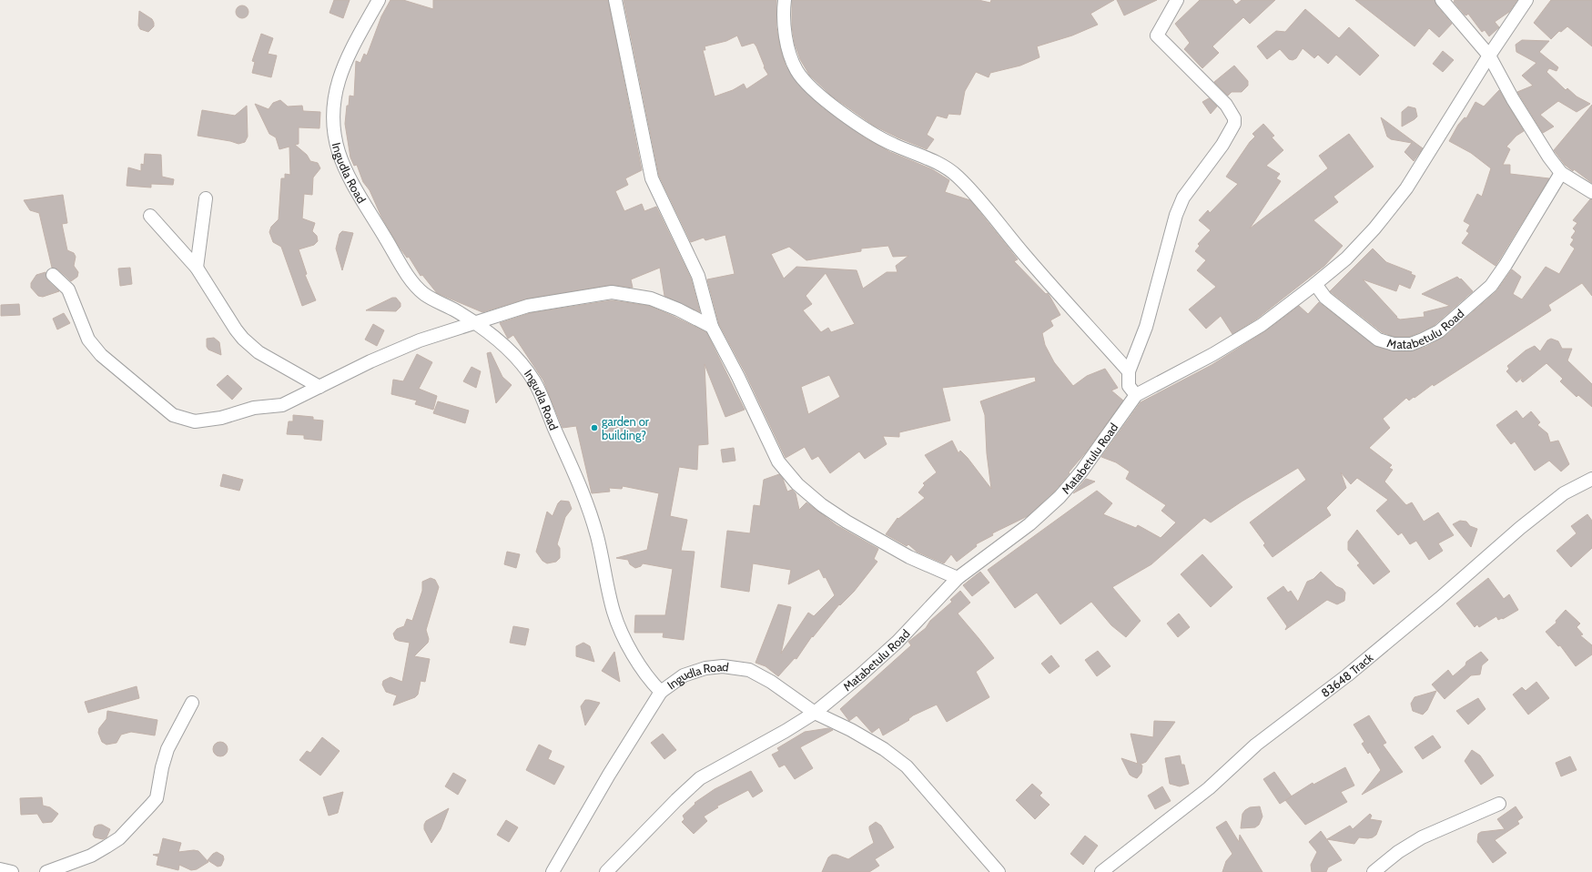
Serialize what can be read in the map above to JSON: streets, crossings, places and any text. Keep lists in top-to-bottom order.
{
  "streets": {
    "street": ["Ingudla Road", "Matabetulu Road", "83648 Track"]
  },
  "crossings": [
    ["Ingudla Road", "Matabetulu Road"]
  ],
  "places": ["garden or building?"]
}
